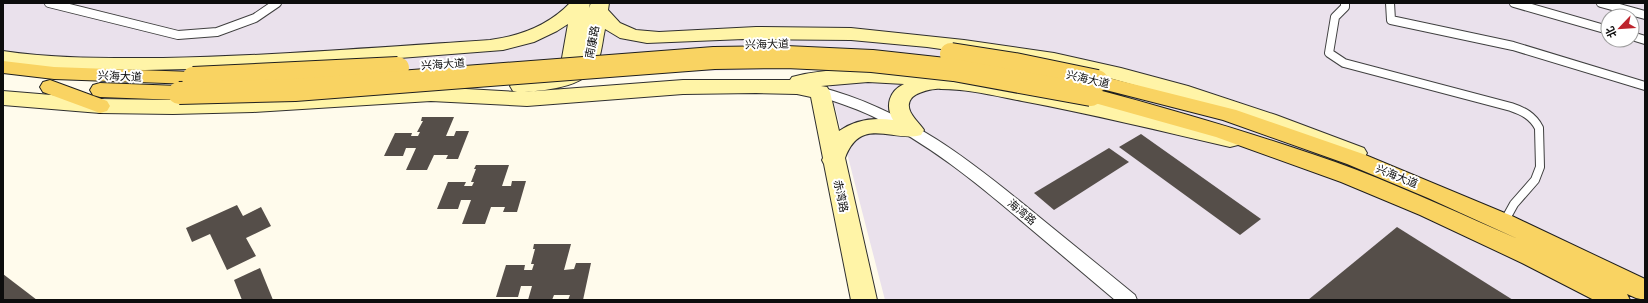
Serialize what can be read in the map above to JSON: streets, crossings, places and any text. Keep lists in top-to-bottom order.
{
  "streets": {
    "main road": ["兴海大道"],
    "street": ["南康路", "赤湾路", "海湾路"]
  },
  "crossings": [
    ["南康路", "兴海大道"],
    ["兴海大道", "赤湾路"],
    ["兴海大道", "海湾路"],
    ["赤湾路", "海湾路"]
  ],
  "north": "bottom left"
}
